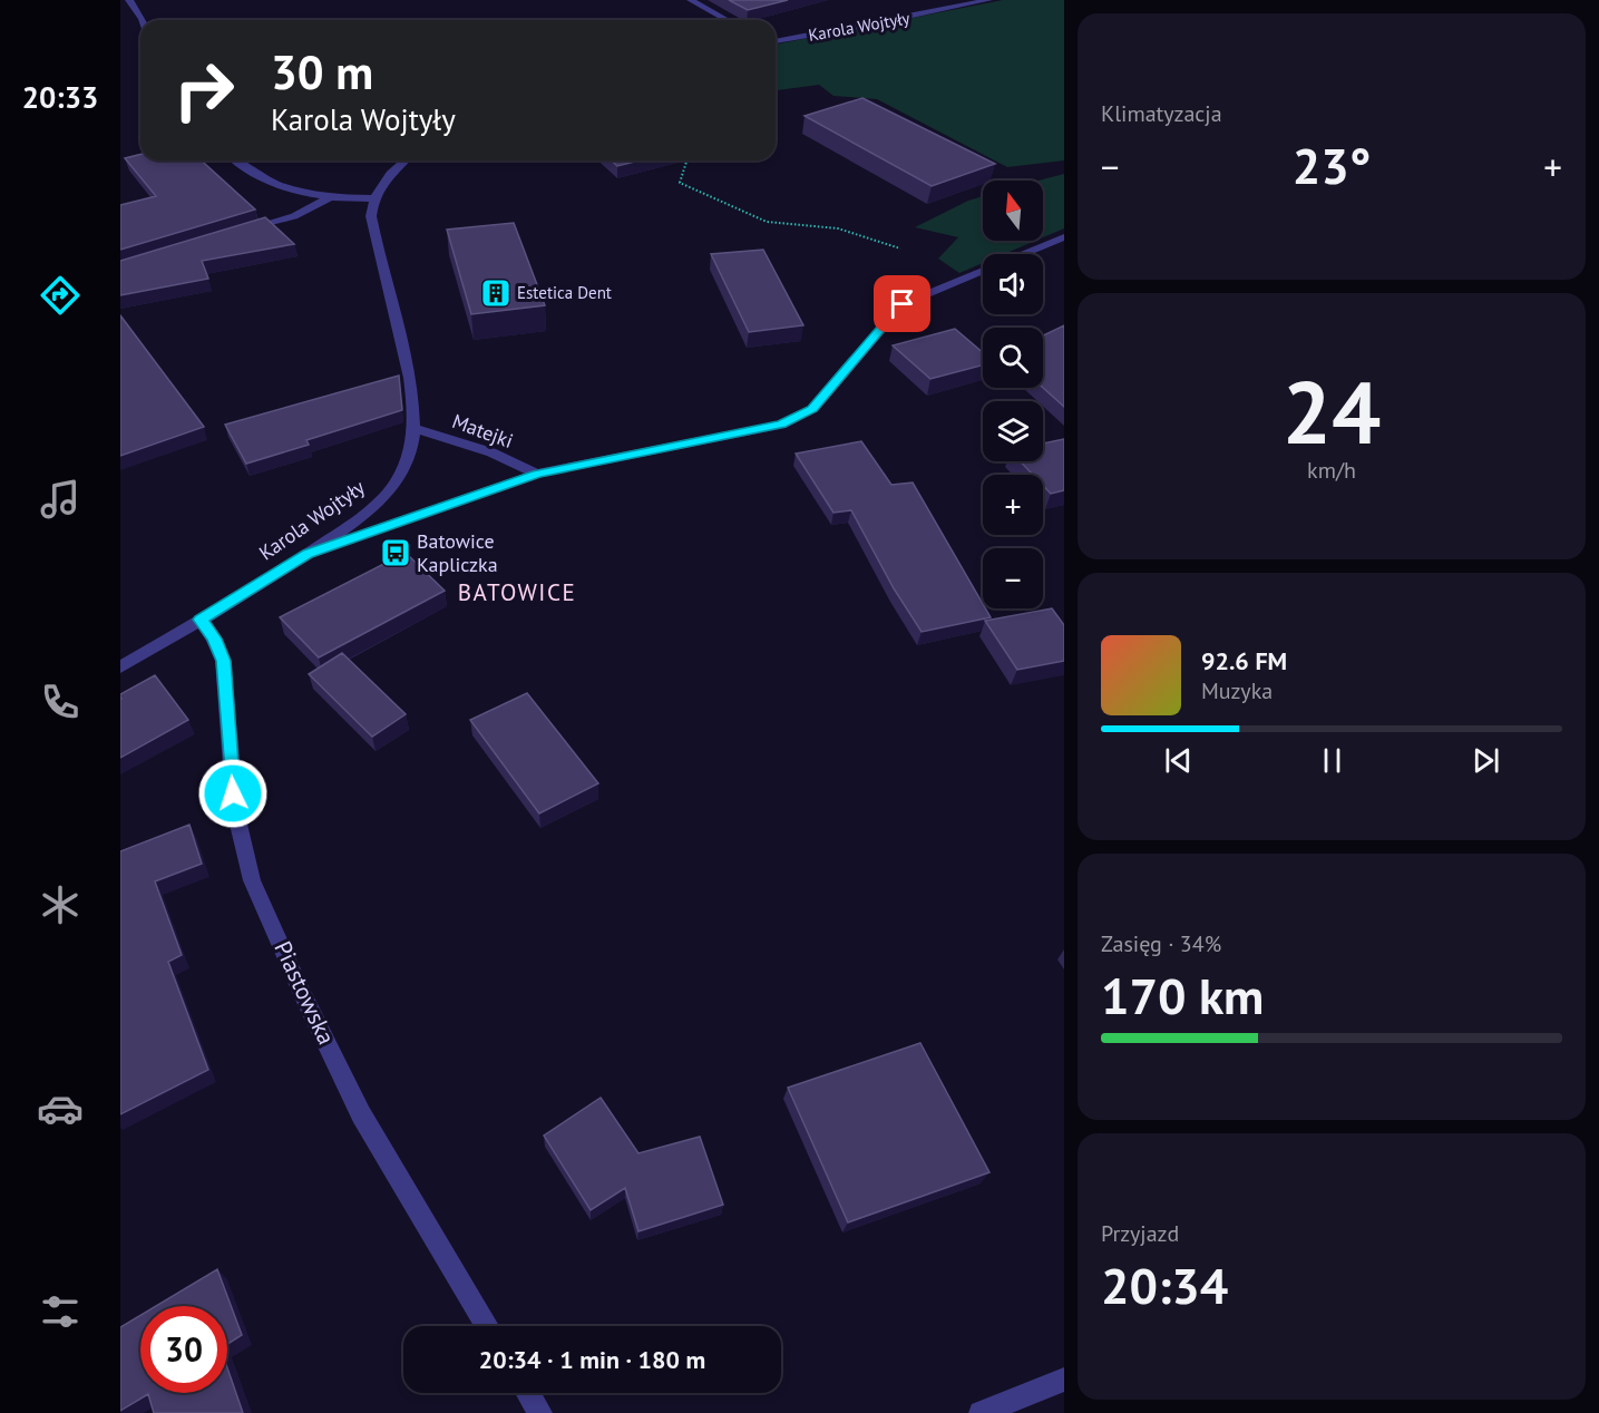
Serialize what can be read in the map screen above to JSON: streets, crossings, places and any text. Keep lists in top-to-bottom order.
{
  "streets": {
    "street": ["Karola Wojtyły", "Matejki", "Piastowska"]
  },
  "crossings": [
    ["Karola Wojtyły", "Matejki"],
    ["Karola Wojtyły", "Piastowska"]
  ],
  "districts": ["BATOWICE"],
  "places": {
    "building": ["Estetica Dent"],
    "bus stop": ["Batowice Kapliczka"]
  },
  "north": "top",
  "page": {
    "tabs": "20:33",
    "tile": [
      "Klimatyzacja",
      ["24", "km/h"],
      ["Zasięg · 34%", "170 km"],
      ["Przyjazd", "20:34"]
    ],
    "turn": ["30 m", "Karola Wojtyły"],
    "heat": ["−", "23°", "+"],
    "map_buttons": ["+", "−"],
    "song": ["92.6 FM", "Muzyka"],
    "limit": "30",
    "trip": "20:34 · 1 min · 180 m"
  }
}
